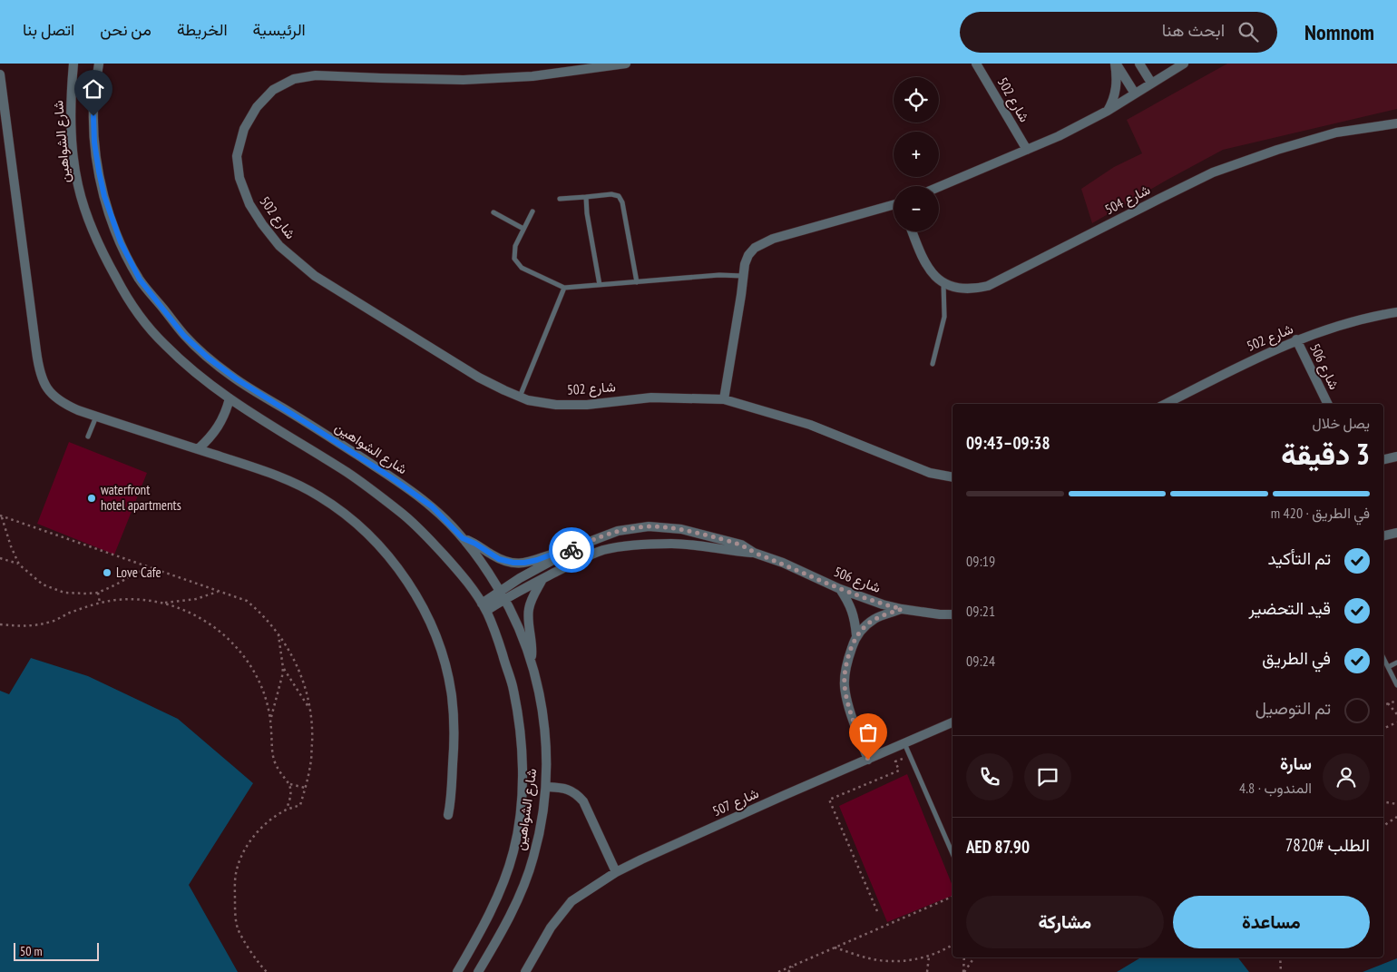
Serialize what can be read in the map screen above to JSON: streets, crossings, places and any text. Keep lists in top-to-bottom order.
{
  "streets": {
    "street": [
      "شارع 502",
      "شارع الشواهين",
      "شارع 504",
      "شارع 506",
      "شارع 507"
    ]
  },
  "crossings": [
    ["شارع 502", "شارع 506"],
    ["شارع الشواهين", "شارع 506"]
  ],
  "places": ["waterfront hotel apartments", "Love Cafe"],
  "scale_bar": "50 m",
  "page": {
    "header": "Nomnom",
    "search": "ابحث هنا",
    "nav": [
      "الرئيسية",
      "الخريطة",
      "من نحن",
      "اتصل بنا"
    ],
    "map_buttons": ["+", "−"],
    "heading": ["3 دقيقة", "يصل خلال", "09:38–09:43"],
    "panel": [
      "سارة",
      "المندوب · 4.8",
      "الطلب #7820",
      "AED 87.90"
    ],
    "bar": "في الطريق · 420 m",
    "list": [
      ["تم التأكيد", "09:19"],
      ["قيد التحضير", "09:21"],
      ["في الطريق", "09:24"],
      "تم التوصيل"
    ],
    "buttons": ["مساعدة", "مشاركة"],
    "scale": "50 m"
  }
}
